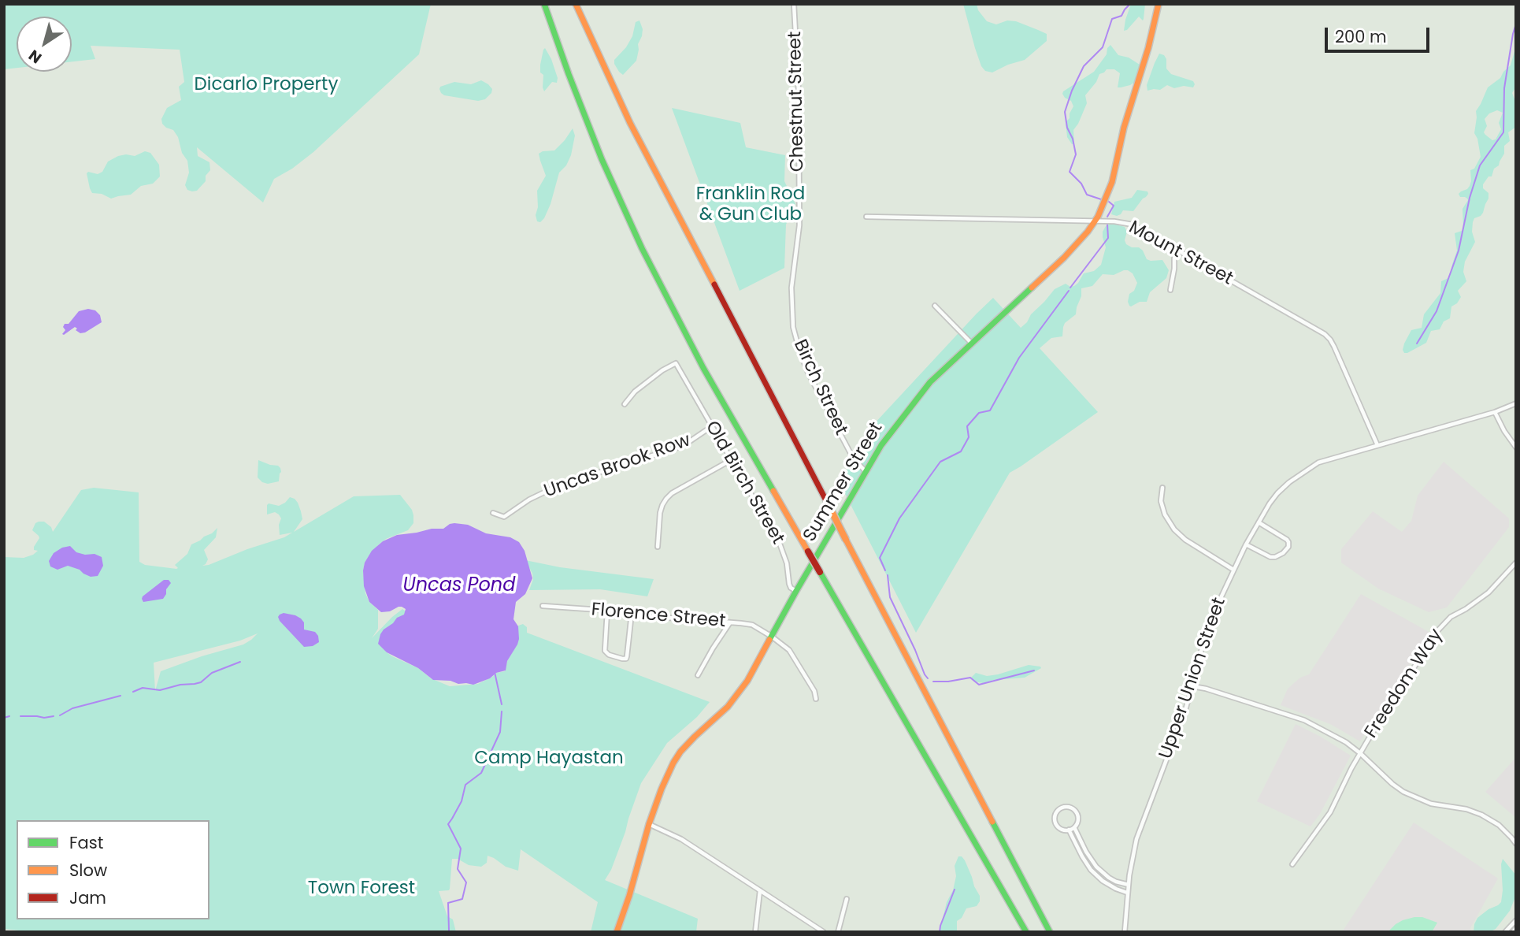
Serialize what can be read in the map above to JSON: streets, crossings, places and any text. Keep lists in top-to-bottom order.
{
  "streets": {
    "main road": ["Summer Street"],
    "street": [
      "Chestnut Street",
      "Mount Street",
      "Birch Street",
      "Uncas Brook Row",
      "Old Birch Street",
      "Florence Street",
      "Upper Union Street",
      "Freedom Way"
    ]
  },
  "crossings": [
    ["Chestnut Street", "Birch Street"],
    ["Mount Street", "Summer Street"],
    ["Mount Street", "Upper Union Street"],
    ["Birch Street", "Summer Street"],
    ["Uncas Brook Row", "Old Birch Street"],
    ["Summer Street", "Old Birch Street"],
    ["Summer Street", "Florence Street"]
  ],
  "water": ["Uncas Pond"],
  "parks": [
    "Dicarlo Property",
    "Franklin Rod & Gun Club",
    "Camp Hayastan",
    "Town Forest"
  ],
  "legend": ["Fast", "Slow", "Jam"],
  "scale_bar": "200 m",
  "north": "bottom left"
}
